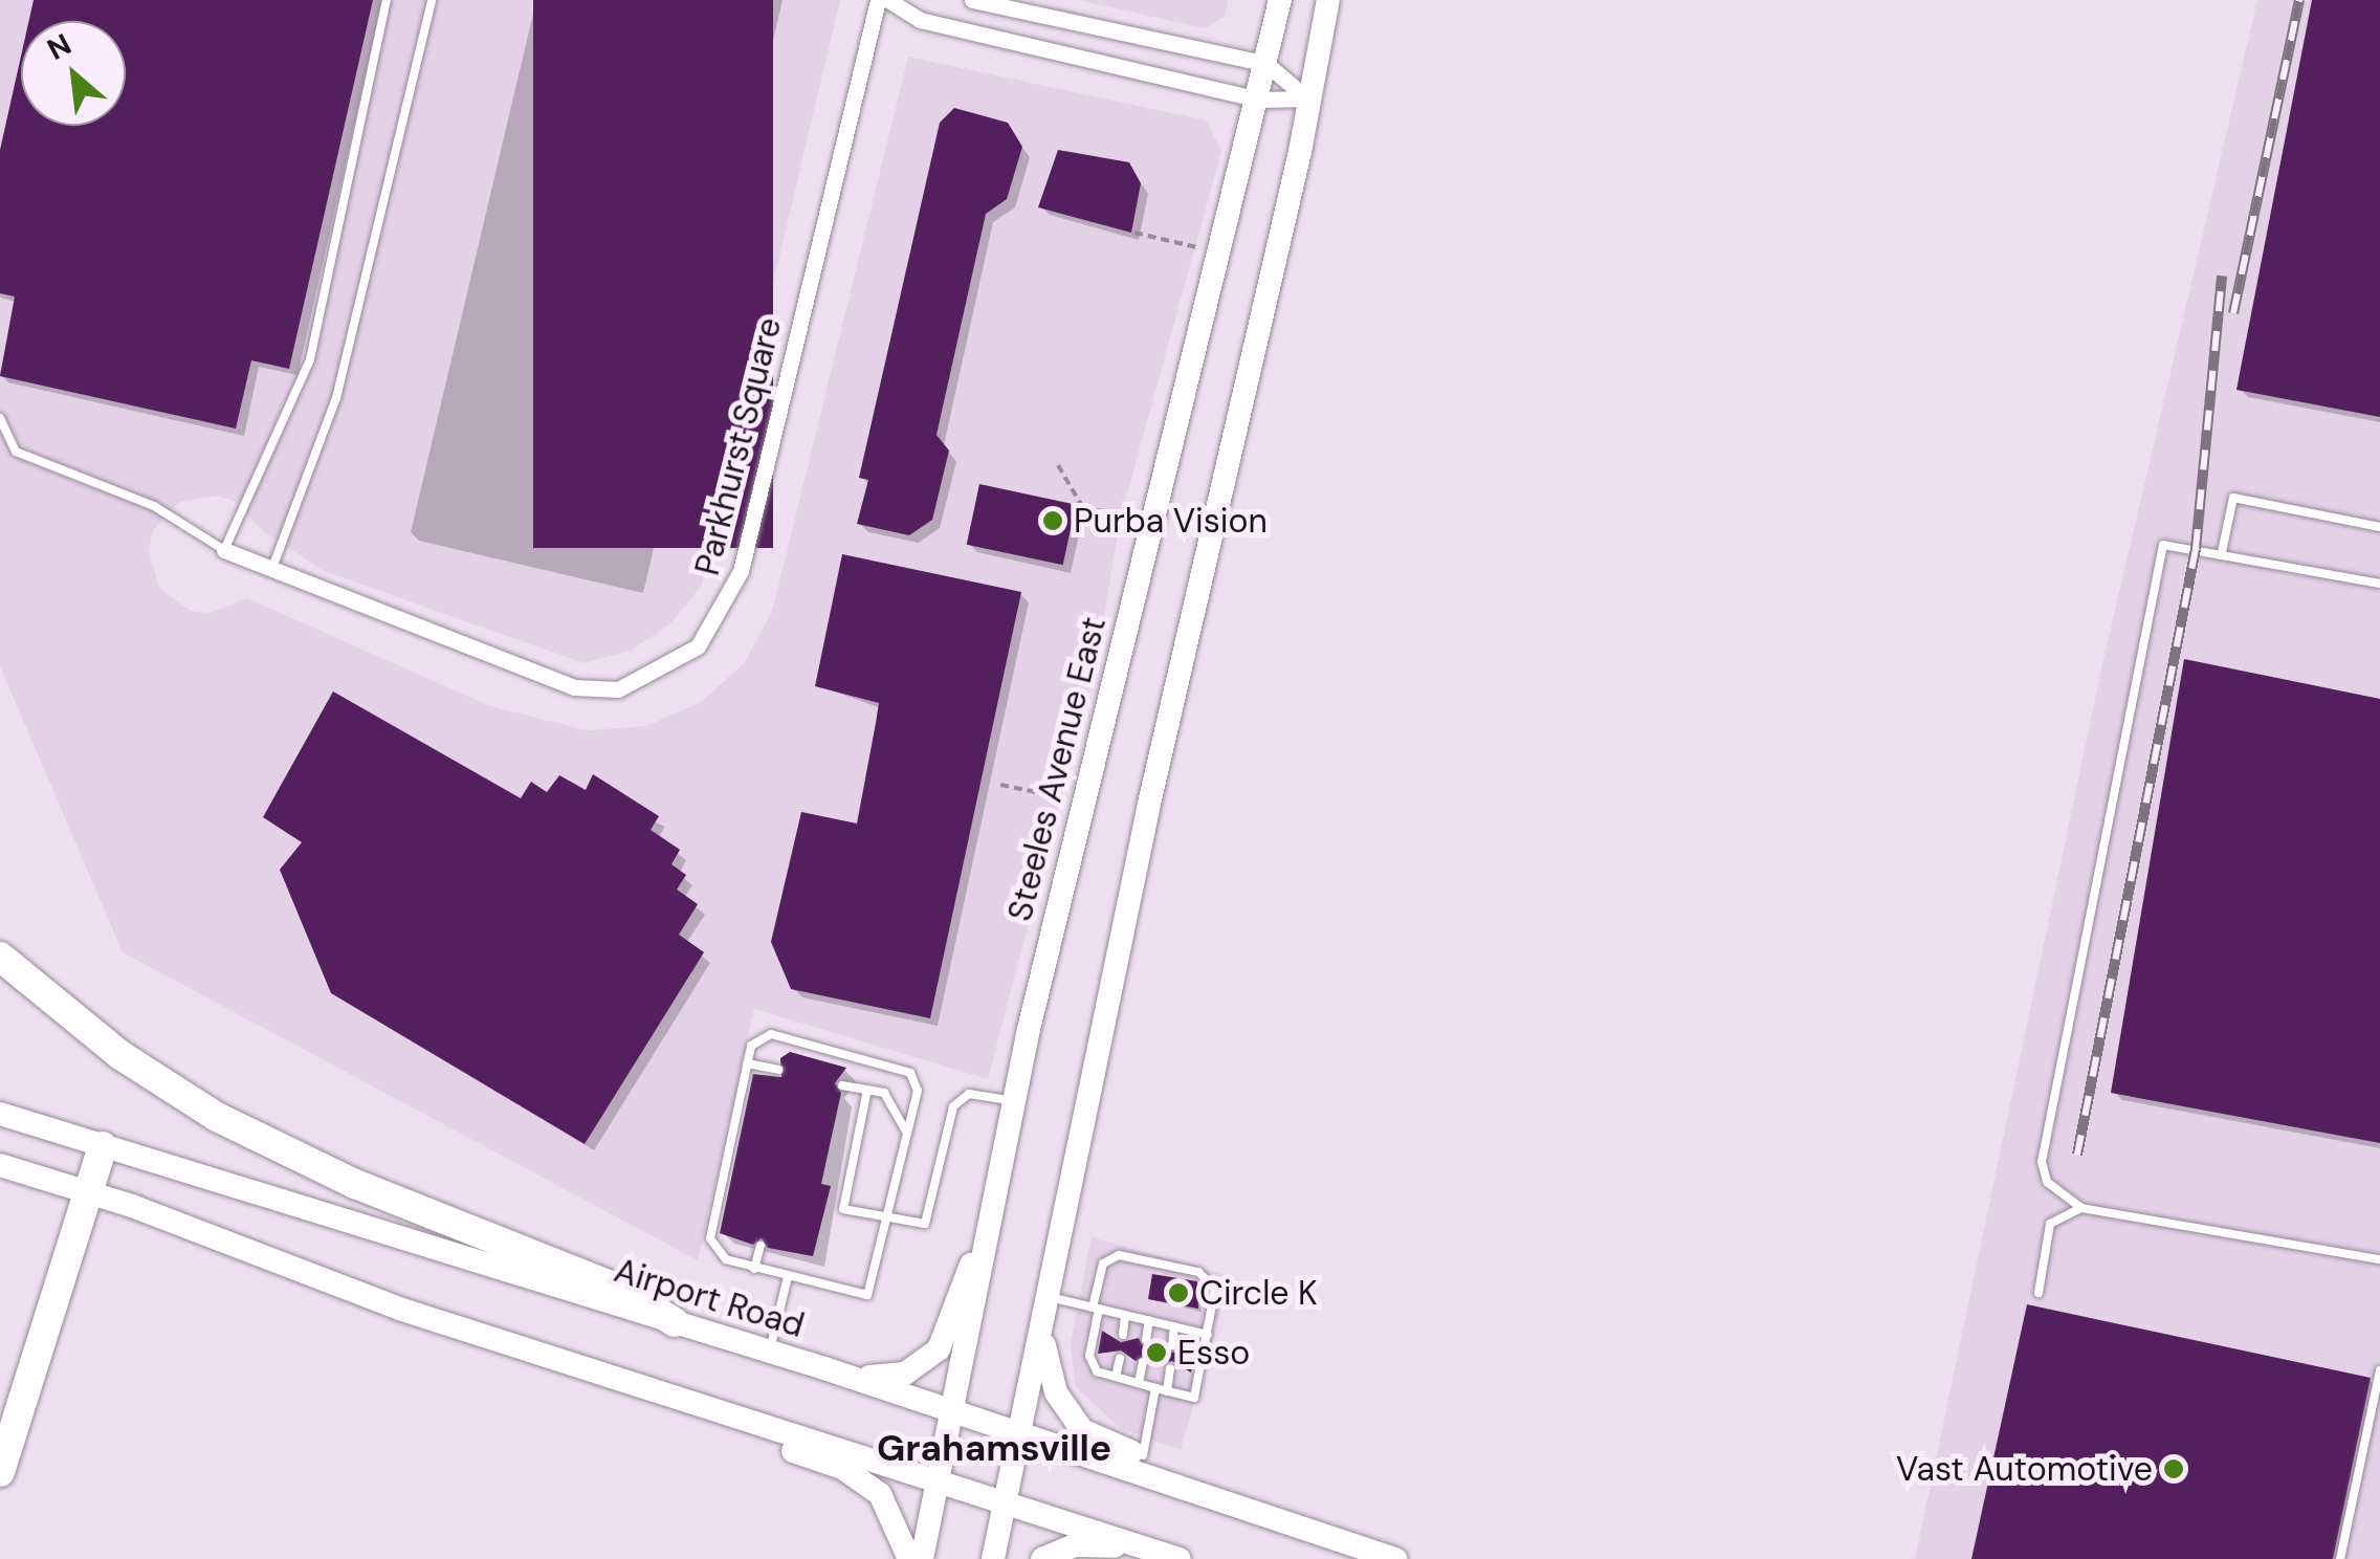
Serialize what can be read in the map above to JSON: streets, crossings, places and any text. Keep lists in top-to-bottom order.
{
  "streets": {
    "main road": ["Steeles Avenue East", "Airport Road"],
    "street": ["Parkhurst Square"]
  },
  "crossings": [
    ["Steeles Avenue East", "Airport Road"]
  ],
  "districts": ["Grahamsville"],
  "places": [
    "Purba Vision",
    "Circle K",
    "Esso",
    "Vast Automotive"
  ],
  "north": "top left"
}
